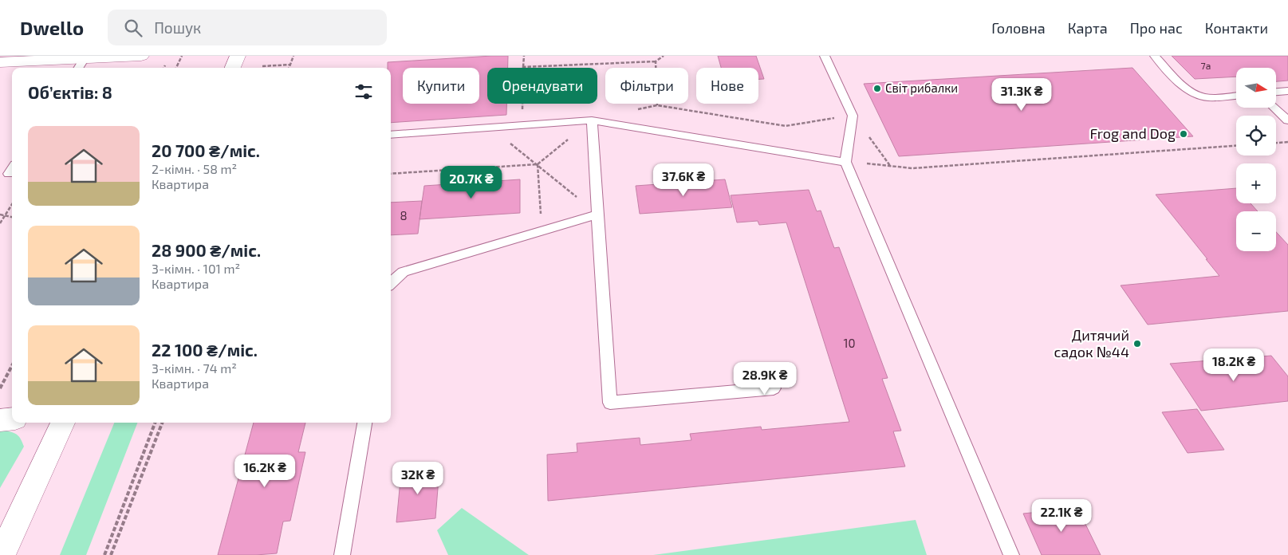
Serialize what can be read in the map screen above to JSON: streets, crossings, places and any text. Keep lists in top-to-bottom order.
{
  "places": ["Світ рибалки", "Frog and Dog", "Дитячий садок №44"],
  "house_numbers": ["7а", "8", "10"],
  "north": "right",
  "page": {
    "header": "Dwello",
    "search": "Пошук",
    "nav": [
      "Головна",
      "Карта",
      "Про нас",
      "Контакти"
    ],
    "map_buttons": ["+", "−"],
    "chip": [
      "Купити",
      "Орендувати",
      "Фільтри",
      "Нове"
    ],
    "heading": "Об’єктів: 8",
    "price": [
      "31.3K ₴",
      "37.6K ₴",
      "20.7K ₴",
      "18.2K ₴",
      "28.9K ₴",
      "16.2K ₴",
      "32K ₴",
      "22.1K ₴"
    ],
    "list": [
      {
        "name": "20 700 ₴/міс.",
        "note": "2-кімн. · 58 m² · Квартира"
      },
      {
        "name": "28 900 ₴/міс.",
        "note": "3-кімн. · 101 m² · Квартира"
      },
      {
        "name": "22 100 ₴/міс.",
        "note": "3-кімн. · 74 m² · Квартира"
      }
    ]
  }
}
